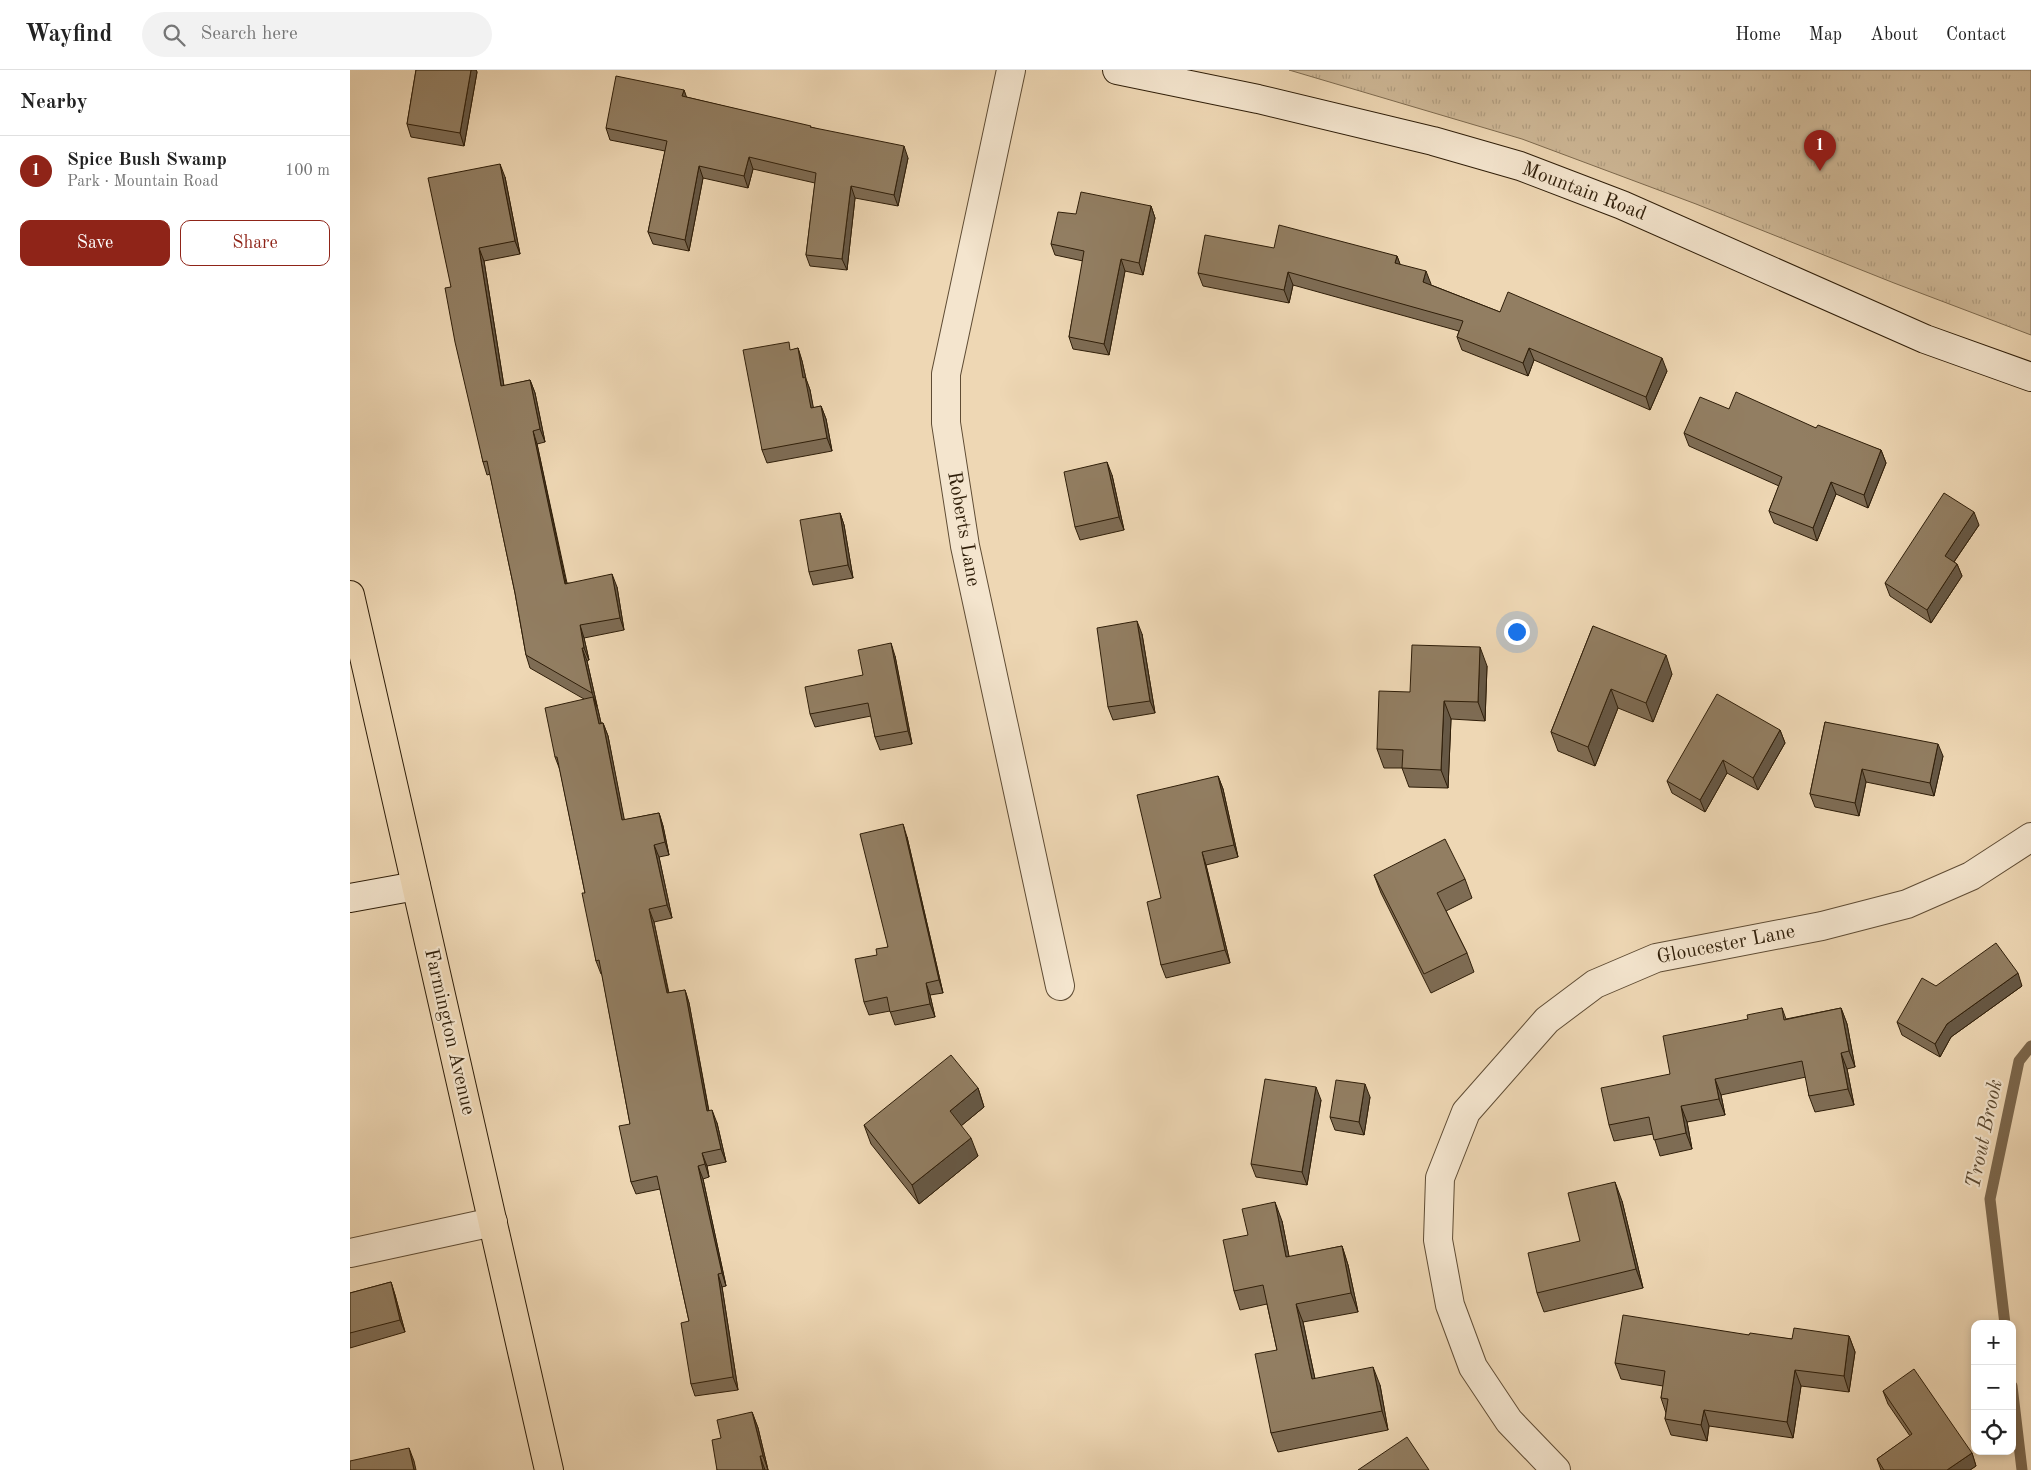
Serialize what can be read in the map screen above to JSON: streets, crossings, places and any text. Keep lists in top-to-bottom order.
{
  "streets": {
    "main road": ["Farmington Avenue"],
    "street": ["Mountain Road", "Roberts Lane", "Gloucester Lane"]
  },
  "water": ["Trout Brook"],
  "page": {
    "header": "Wayfind",
    "search": "Search here",
    "nav": [
      "Home",
      "Map",
      "About",
      "Contact"
    ],
    "heading": "Nearby",
    "pins": "1",
    "list": [
      {
        "mark": "1",
        "name": "Spice Bush Swamp",
        "note": "Park · Mountain Road",
        "value": "100 m"
      }
    ],
    "buttons": ["Save", "Share"],
    "map_buttons": ["+", "−"]
  }
}
